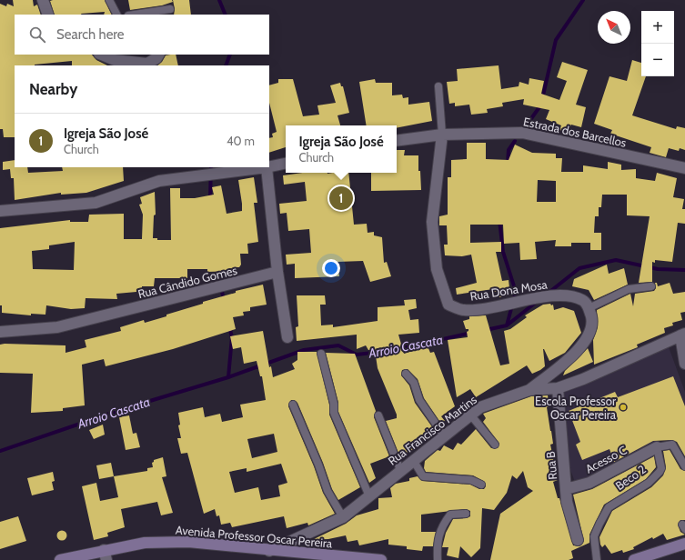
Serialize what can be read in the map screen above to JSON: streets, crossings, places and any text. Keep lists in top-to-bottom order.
{
  "streets": {
    "main road": ["Avenida Professor Oscar Pereira"],
    "street": [
      "Estrada dos Barcellos",
      "Rua Cândido Gomes",
      "Rua Dona Mosa",
      "Rua Francisco Martins",
      "Acesso C",
      "Rua B"
    ],
    "lane": ["Beco 2"]
  },
  "crossings": [
    ["Estrada dos Barcellos", "Rua Dona Mosa"],
    ["Rua Francisco Martins", "Rua B"],
    ["Rua Francisco Martins", "Avenida Professor Oscar Pereira"],
    ["Acesso C", "Rua B"],
    ["Acesso C", "Beco 2"]
  ],
  "water": ["Arroio Cascata"],
  "places": ["Escola Professor Oscar Pereira"],
  "north": "top left",
  "page": {
    "map_buttons": ["+", "−"],
    "search": "Search here",
    "heading": "Nearby",
    "list": [
      {
        "mark": "1",
        "name": "Igreja São José",
        "note": "Church",
        "value": "40 m"
      }
    ],
    "popup": ["Igreja São José", "Church"],
    "pins": "1"
  }
}
